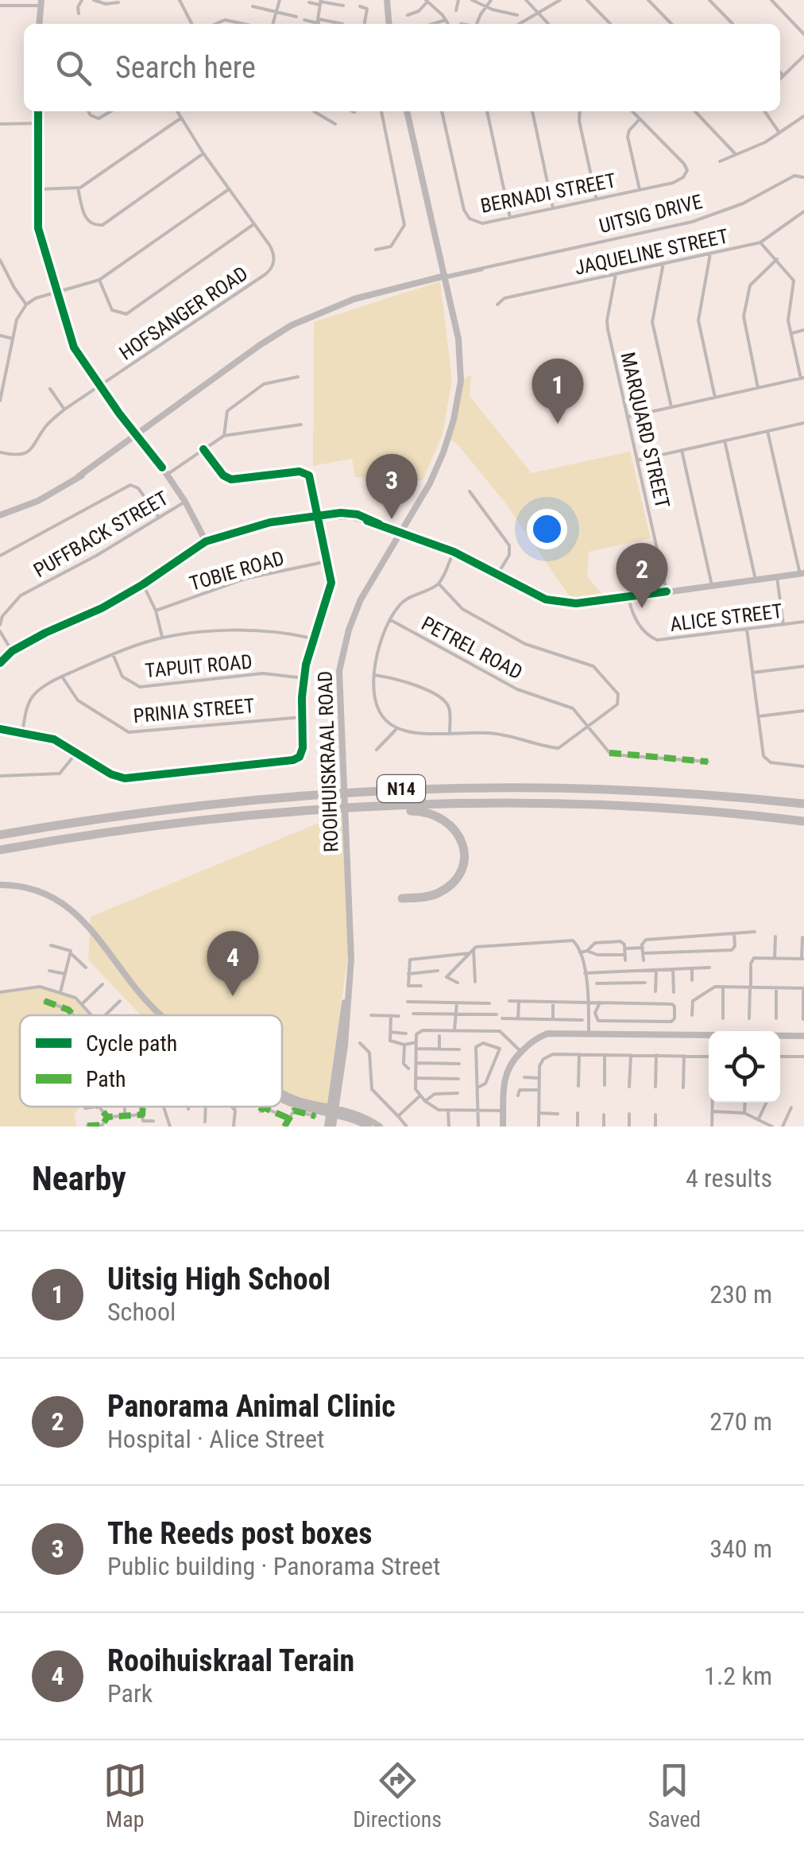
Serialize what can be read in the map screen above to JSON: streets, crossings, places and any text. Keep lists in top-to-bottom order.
{
  "streets": {
    "highway": ["N14"],
    "main road": ["UITSIG DRIVE", "ROOIHUISKRAAL ROAD"],
    "street": [
      "BERNADI STREET",
      "JAQUELINE STREET",
      "HOFSANGER ROAD",
      "MARQUARD STREET",
      "PUFFBACK STREET",
      "TOBIE ROAD",
      "ALICE STREET",
      "PETREL ROAD",
      "TAPUIT ROAD",
      "PRINIA STREET"
    ]
  },
  "crossings": [
    ["UITSIG DRIVE", "ROOIHUISKRAAL ROAD"],
    ["JAQUELINE STREET", "MARQUARD STREET"]
  ],
  "legend": ["Cycle path", "Path"],
  "page": {
    "search": "Search here",
    "pins": [
      "1",
      "3",
      "2",
      "4"
    ],
    "heading": ["Nearby", "4 results"],
    "list": [
      {
        "mark": "1",
        "name": "Uitsig High School",
        "note": "School",
        "value": "230 m"
      },
      {
        "mark": "2",
        "name": "Panorama Animal Clinic",
        "note": "Hospital · Alice Street",
        "value": "270 m"
      },
      {
        "mark": "3",
        "name": "The Reeds post boxes",
        "note": "Public building · Panorama Street",
        "value": "340 m"
      },
      {
        "mark": "4",
        "name": "Rooihuiskraal Terain",
        "note": "Park",
        "value": "1.2 km"
      }
    ],
    "nav": ["Map", "Directions", "Saved"]
  }
}
